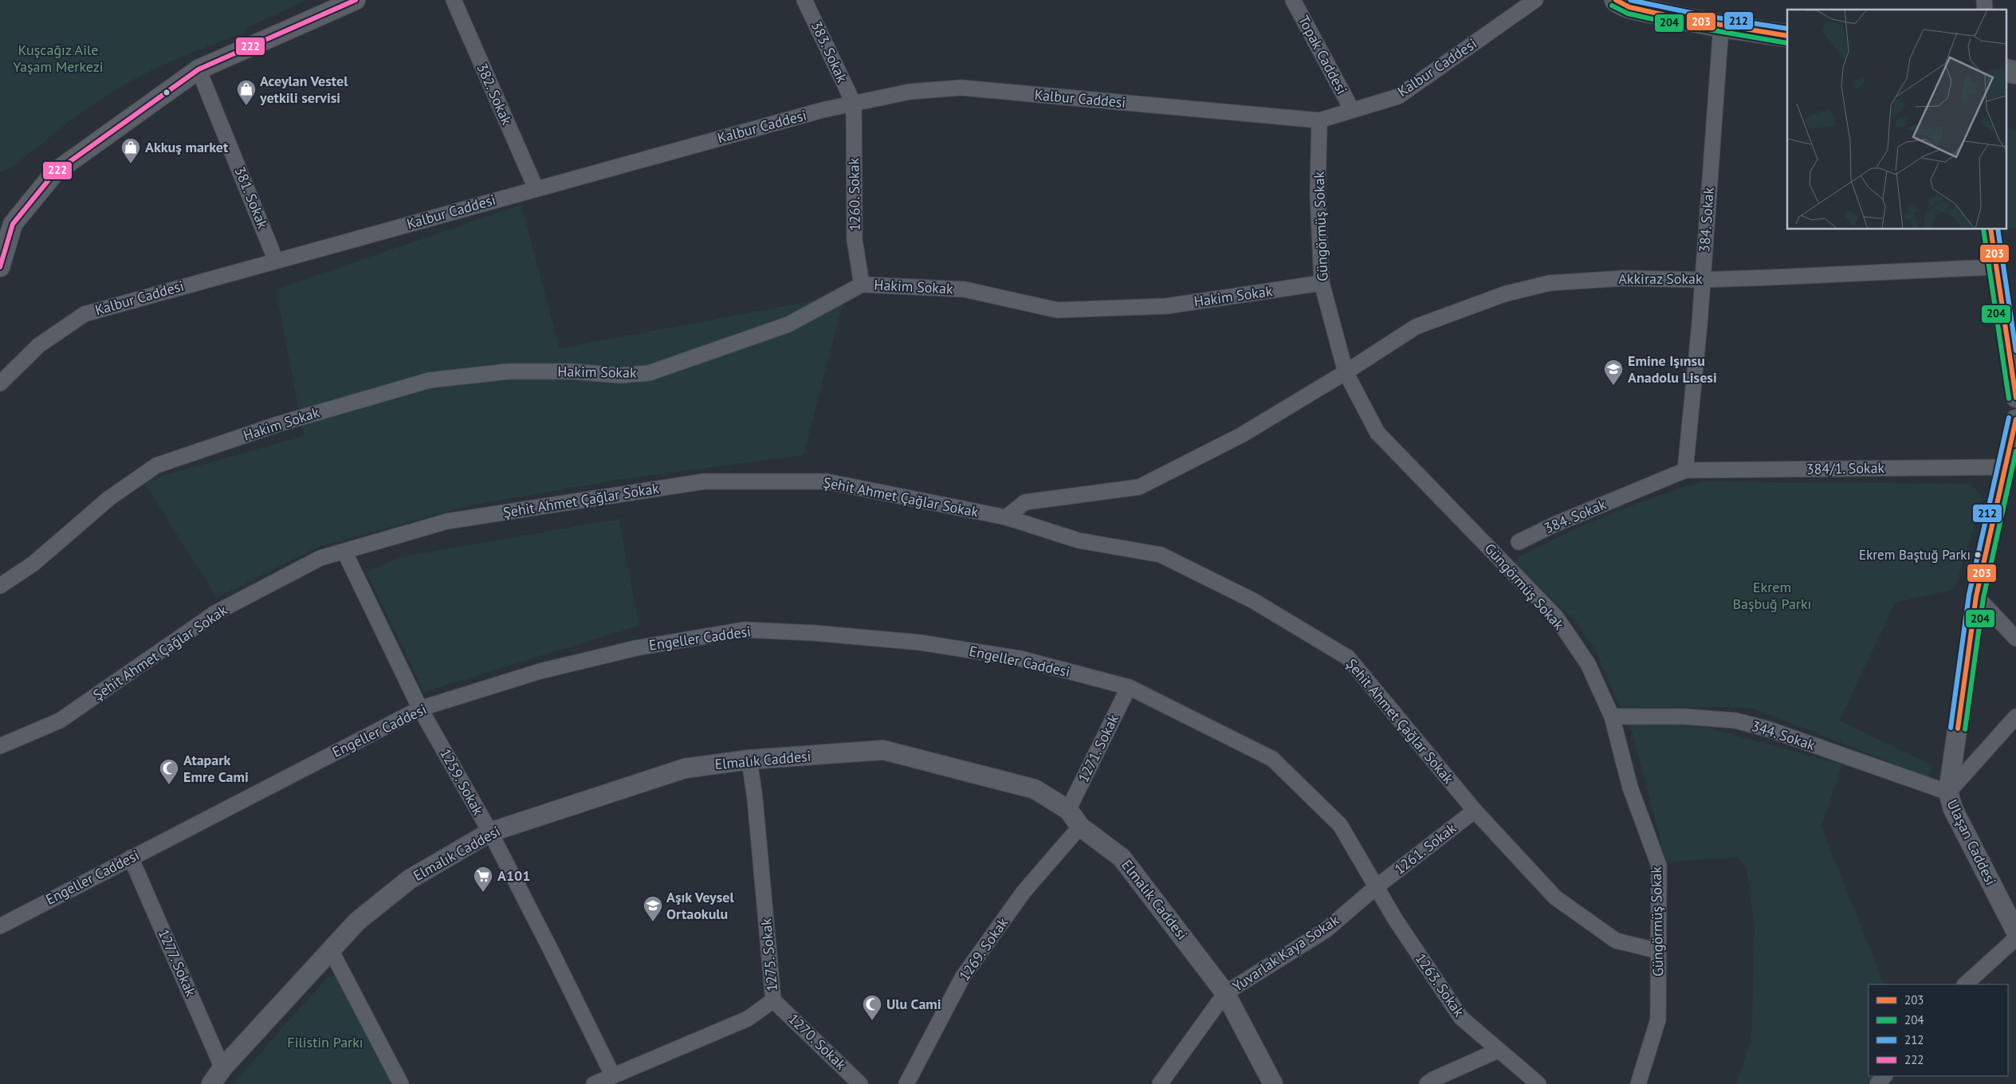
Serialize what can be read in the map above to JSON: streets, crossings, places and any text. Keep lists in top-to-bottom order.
{
  "streets": {
    "street": [
      "383. Sokak",
      "Topak Caddesi",
      "Kalbur Caddesi",
      "382. Sokak",
      "1260. Sokak",
      "381. Sokak",
      "384. Sokak",
      "Güngörmüş Sokak",
      "Akkiraz Sokak",
      "Hakim Sokak",
      "384/1. Sokak",
      "Şehit Ahmet Çağlar Sokak",
      "Engeller Caddesi",
      "344. Sokak",
      "1271. Sokak",
      "Elmalık Caddesi",
      "1259. Sokak",
      "Ulaşan Caddesi",
      "1261. Sokak",
      "1269. Sokak",
      "Yuvarlak Kaya Sokak",
      "1275. Sokak",
      "1277. Sokak",
      "1263. Sokak",
      "1270. Sokak"
    ]
  },
  "crossings": [
    ["383. Sokak", "Kalbur Caddesi"],
    ["383. Sokak", "1260. Sokak"],
    ["Topak Caddesi", "Kalbur Caddesi"],
    ["Kalbur Caddesi", "382. Sokak"],
    ["Kalbur Caddesi", "1260. Sokak"],
    ["Kalbur Caddesi", "381. Sokak"],
    ["Kalbur Caddesi", "Güngörmüş Sokak"],
    ["1260. Sokak", "Hakim Sokak"],
    ["384. Sokak", "Akkiraz Sokak"],
    ["384. Sokak", "384/1. Sokak"],
    ["Güngörmüş Sokak", "Akkiraz Sokak"],
    ["Güngörmüş Sokak", "Hakim Sokak"],
    ["Güngörmüş Sokak", "Şehit Ahmet Çağlar Sokak"],
    ["Güngörmüş Sokak", "344. Sokak"],
    ["Akkiraz Sokak", "Şehit Ahmet Çağlar Sokak"],
    ["384/1. Sokak", "Ulaşan Caddesi"],
    ["Şehit Ahmet Çağlar Sokak", "1259. Sokak"],
    ["Şehit Ahmet Çağlar Sokak", "1261. Sokak"],
    ["Engeller Caddesi", "1271. Sokak"],
    ["Engeller Caddesi", "1259. Sokak"],
    ["Engeller Caddesi", "1261. Sokak"],
    ["Engeller Caddesi", "Yuvarlak Kaya Sokak"],
    ["Engeller Caddesi", "1277. Sokak"],
    ["Engeller Caddesi", "1263. Sokak"],
    ["344. Sokak", "Ulaşan Caddesi"],
    ["1271. Sokak", "Elmalık Caddesi"],
    ["Elmalık Caddesi", "1259. Sokak"],
    ["Elmalık Caddesi", "1269. Sokak"],
    ["Elmalık Caddesi", "Yuvarlak Kaya Sokak"],
    ["Elmalık Caddesi", "1275. Sokak"],
    ["Elmalık Caddesi", "1277. Sokak"],
    ["1259. Sokak", "1275. Sokak"],
    ["1261. Sokak", "Yuvarlak Kaya Sokak"],
    ["1261. Sokak", "1263. Sokak"],
    ["Yuvarlak Kaya Sokak", "1263. Sokak"],
    ["1275. Sokak", "1270. Sokak"]
  ],
  "parks": ["Kuşcağız Aile Yaşam Merkezi", "Ekrem Başbuğ Parkı", "Filistin Parkı"],
  "places": {
    "shop": ["Aceylan Vestel yetkili servisi", "Akkuş market"],
    "school or university": ["Emine Işınsu Anadolu Lisesi", "Aşık Veysel Ortaokulu"],
    "other": ["Ekrem Baştuğ Parkı"],
    "mosque": ["Atapark Emre Cami", "Ulu Cami"],
    "supermarket": ["A101"]
  },
  "lines": [
    "transit line 203",
    "transit line 212",
    "transit line 222",
    "transit line 204"
  ],
  "legend": [
    "203",
    "204",
    "212",
    "222"
  ]
}
